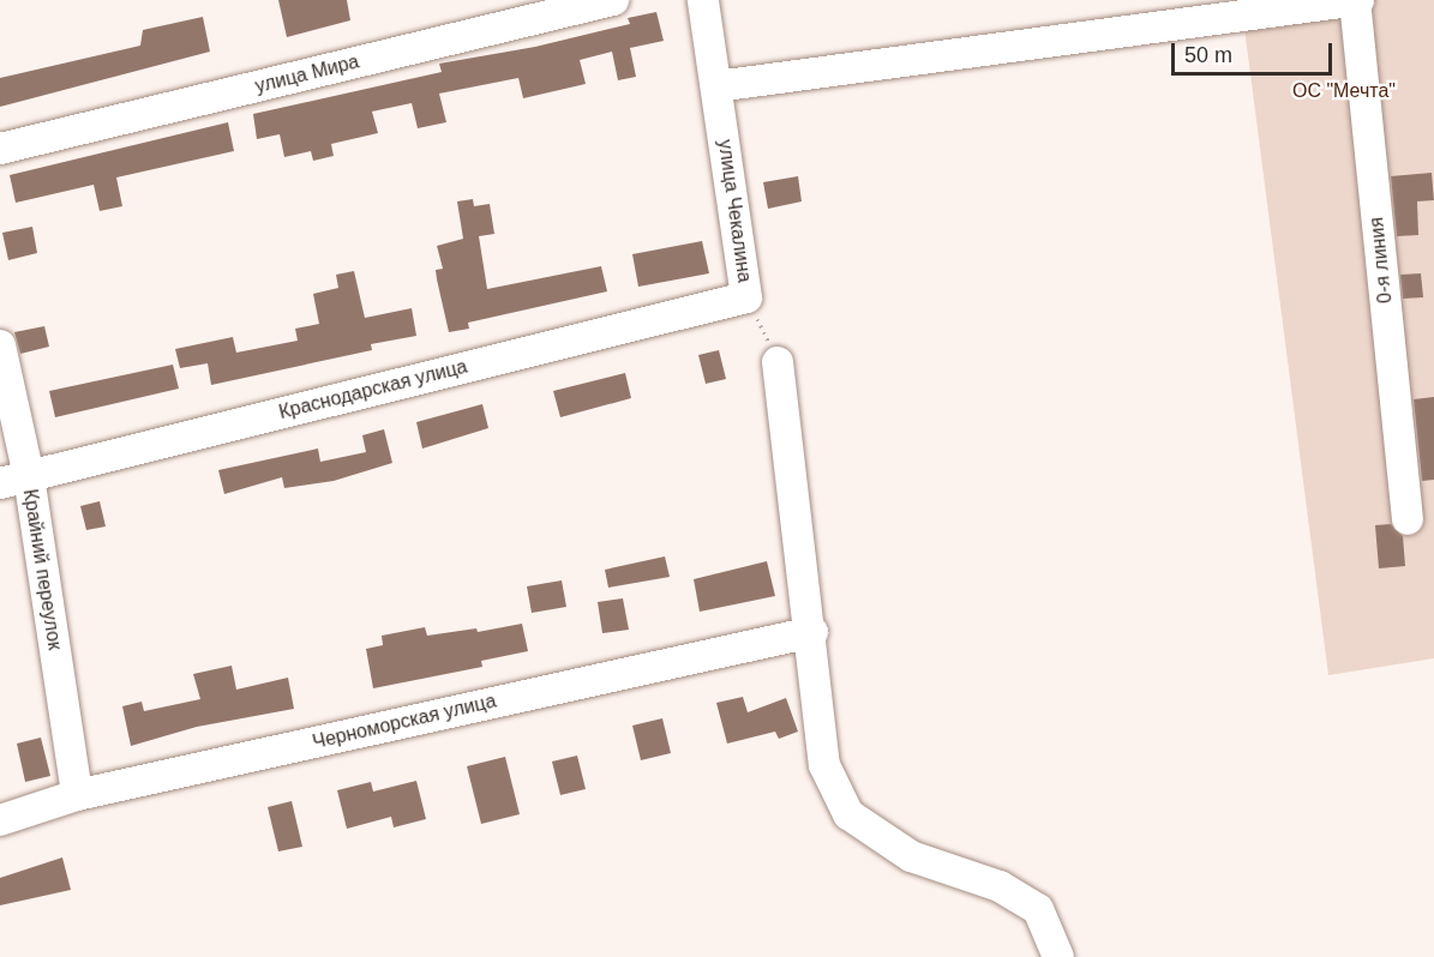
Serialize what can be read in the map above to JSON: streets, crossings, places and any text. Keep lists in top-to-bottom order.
{
  "streets": {
    "street": [
      "улица Мира",
      "улица Чекалина",
      "0-я линия",
      "Краснодарская улица",
      "Крайний переулок",
      "Черноморская улица"
    ]
  },
  "crossings": [
    ["улица Чекалина", "Краснодарская улица"],
    ["Краснодарская улица", "Крайний переулок"],
    ["Крайний переулок", "Черноморская улица"]
  ],
  "parks": ["ОС \"Мечта\""],
  "scale_bar": "50 m"
}
